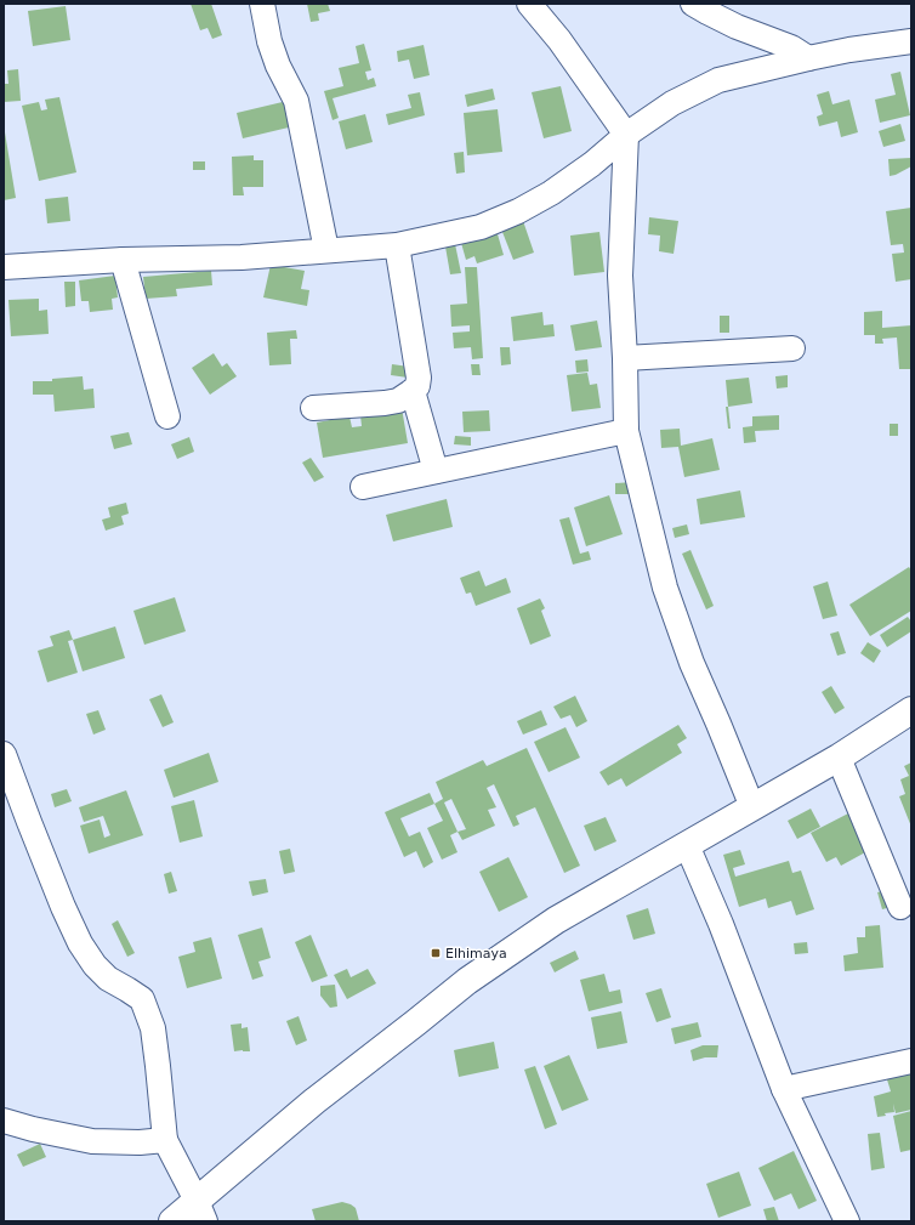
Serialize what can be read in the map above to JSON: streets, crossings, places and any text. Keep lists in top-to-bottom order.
{
  "places": {
    "transit": ["Elhimaya"]
  }
}
